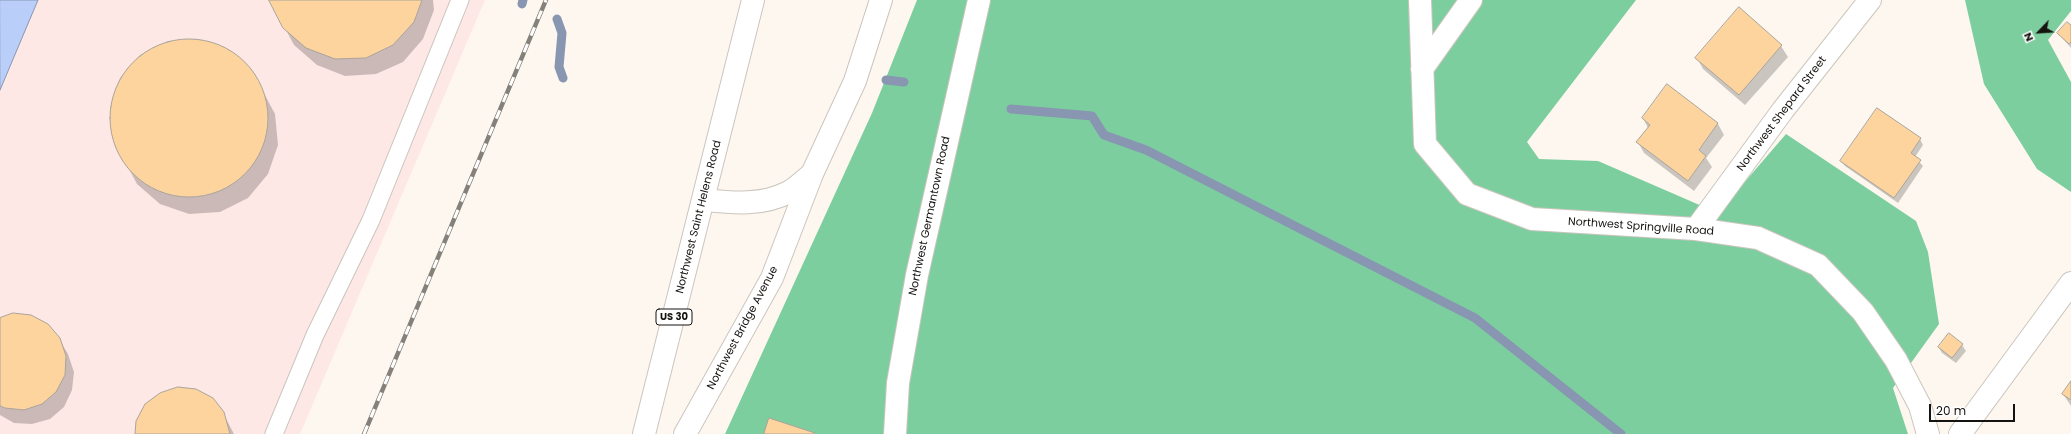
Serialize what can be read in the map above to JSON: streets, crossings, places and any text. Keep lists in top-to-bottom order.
{
  "streets": {
    "main road": [
      "Northwest Shepard Street",
      "Northwest Germantown Road",
      "Northwest Saint Helens Road",
      "Northwest Springville Road",
      "US 30",
      "Northwest Bridge Avenue"
    ]
  },
  "crossings": [
    ["Northwest Shepard Street", "Northwest Springville Road"],
    ["Northwest Saint Helens Road", "Northwest Bridge Avenue"]
  ],
  "scale_bar": "20 m",
  "north": "bottom left"
}
